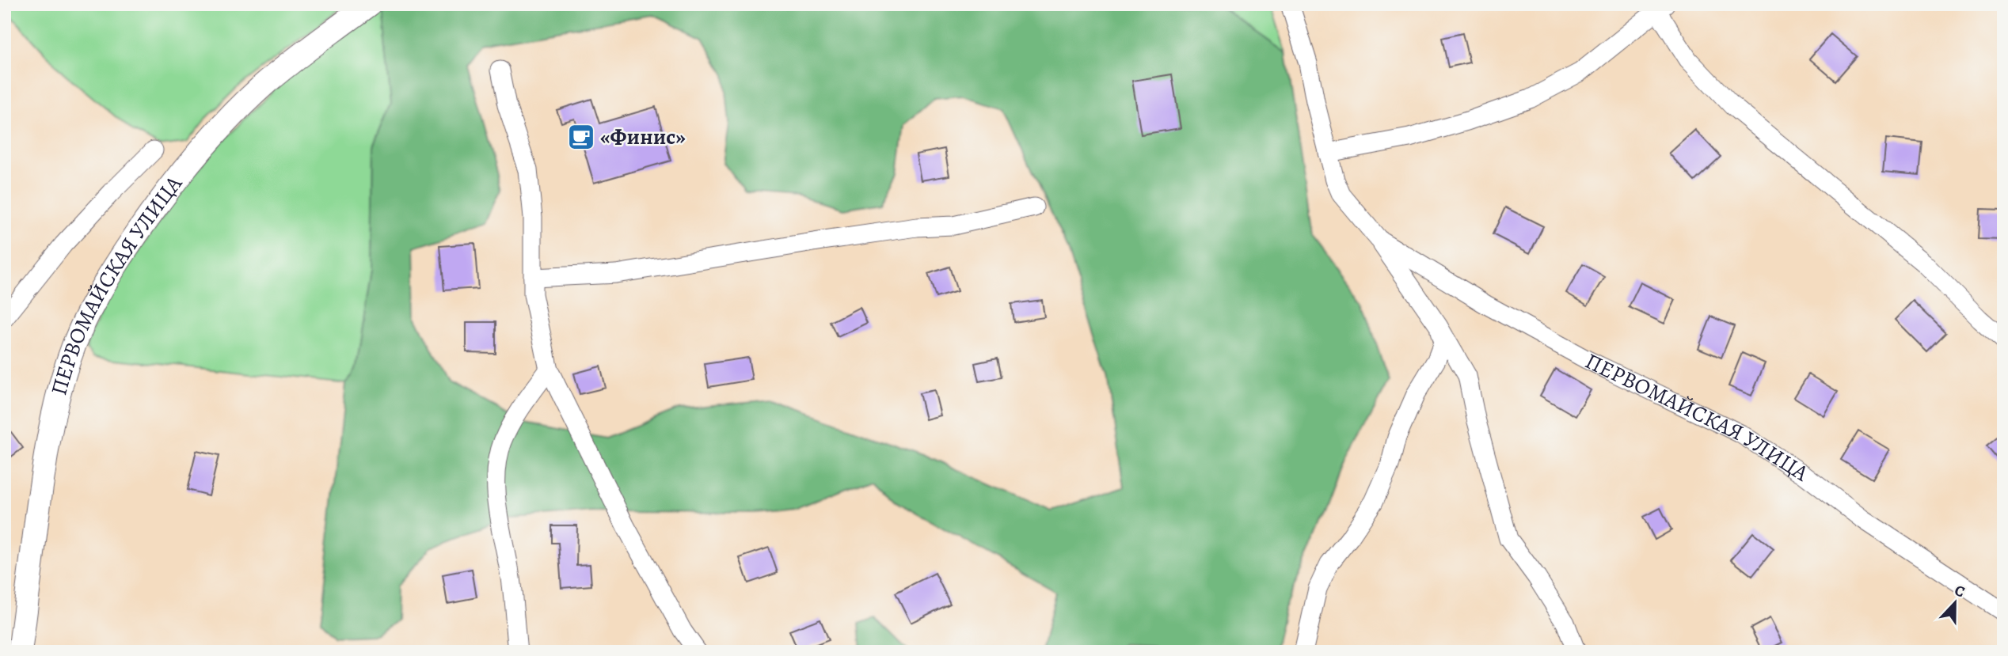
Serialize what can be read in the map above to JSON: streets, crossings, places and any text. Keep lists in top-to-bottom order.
{
  "streets": {
    "main road": ["ПЕРВОМАЙСКАЯ УЛИЦА"]
  },
  "places": {
    "cafe": ["«Финис»"]
  },
  "north": "top"
}
